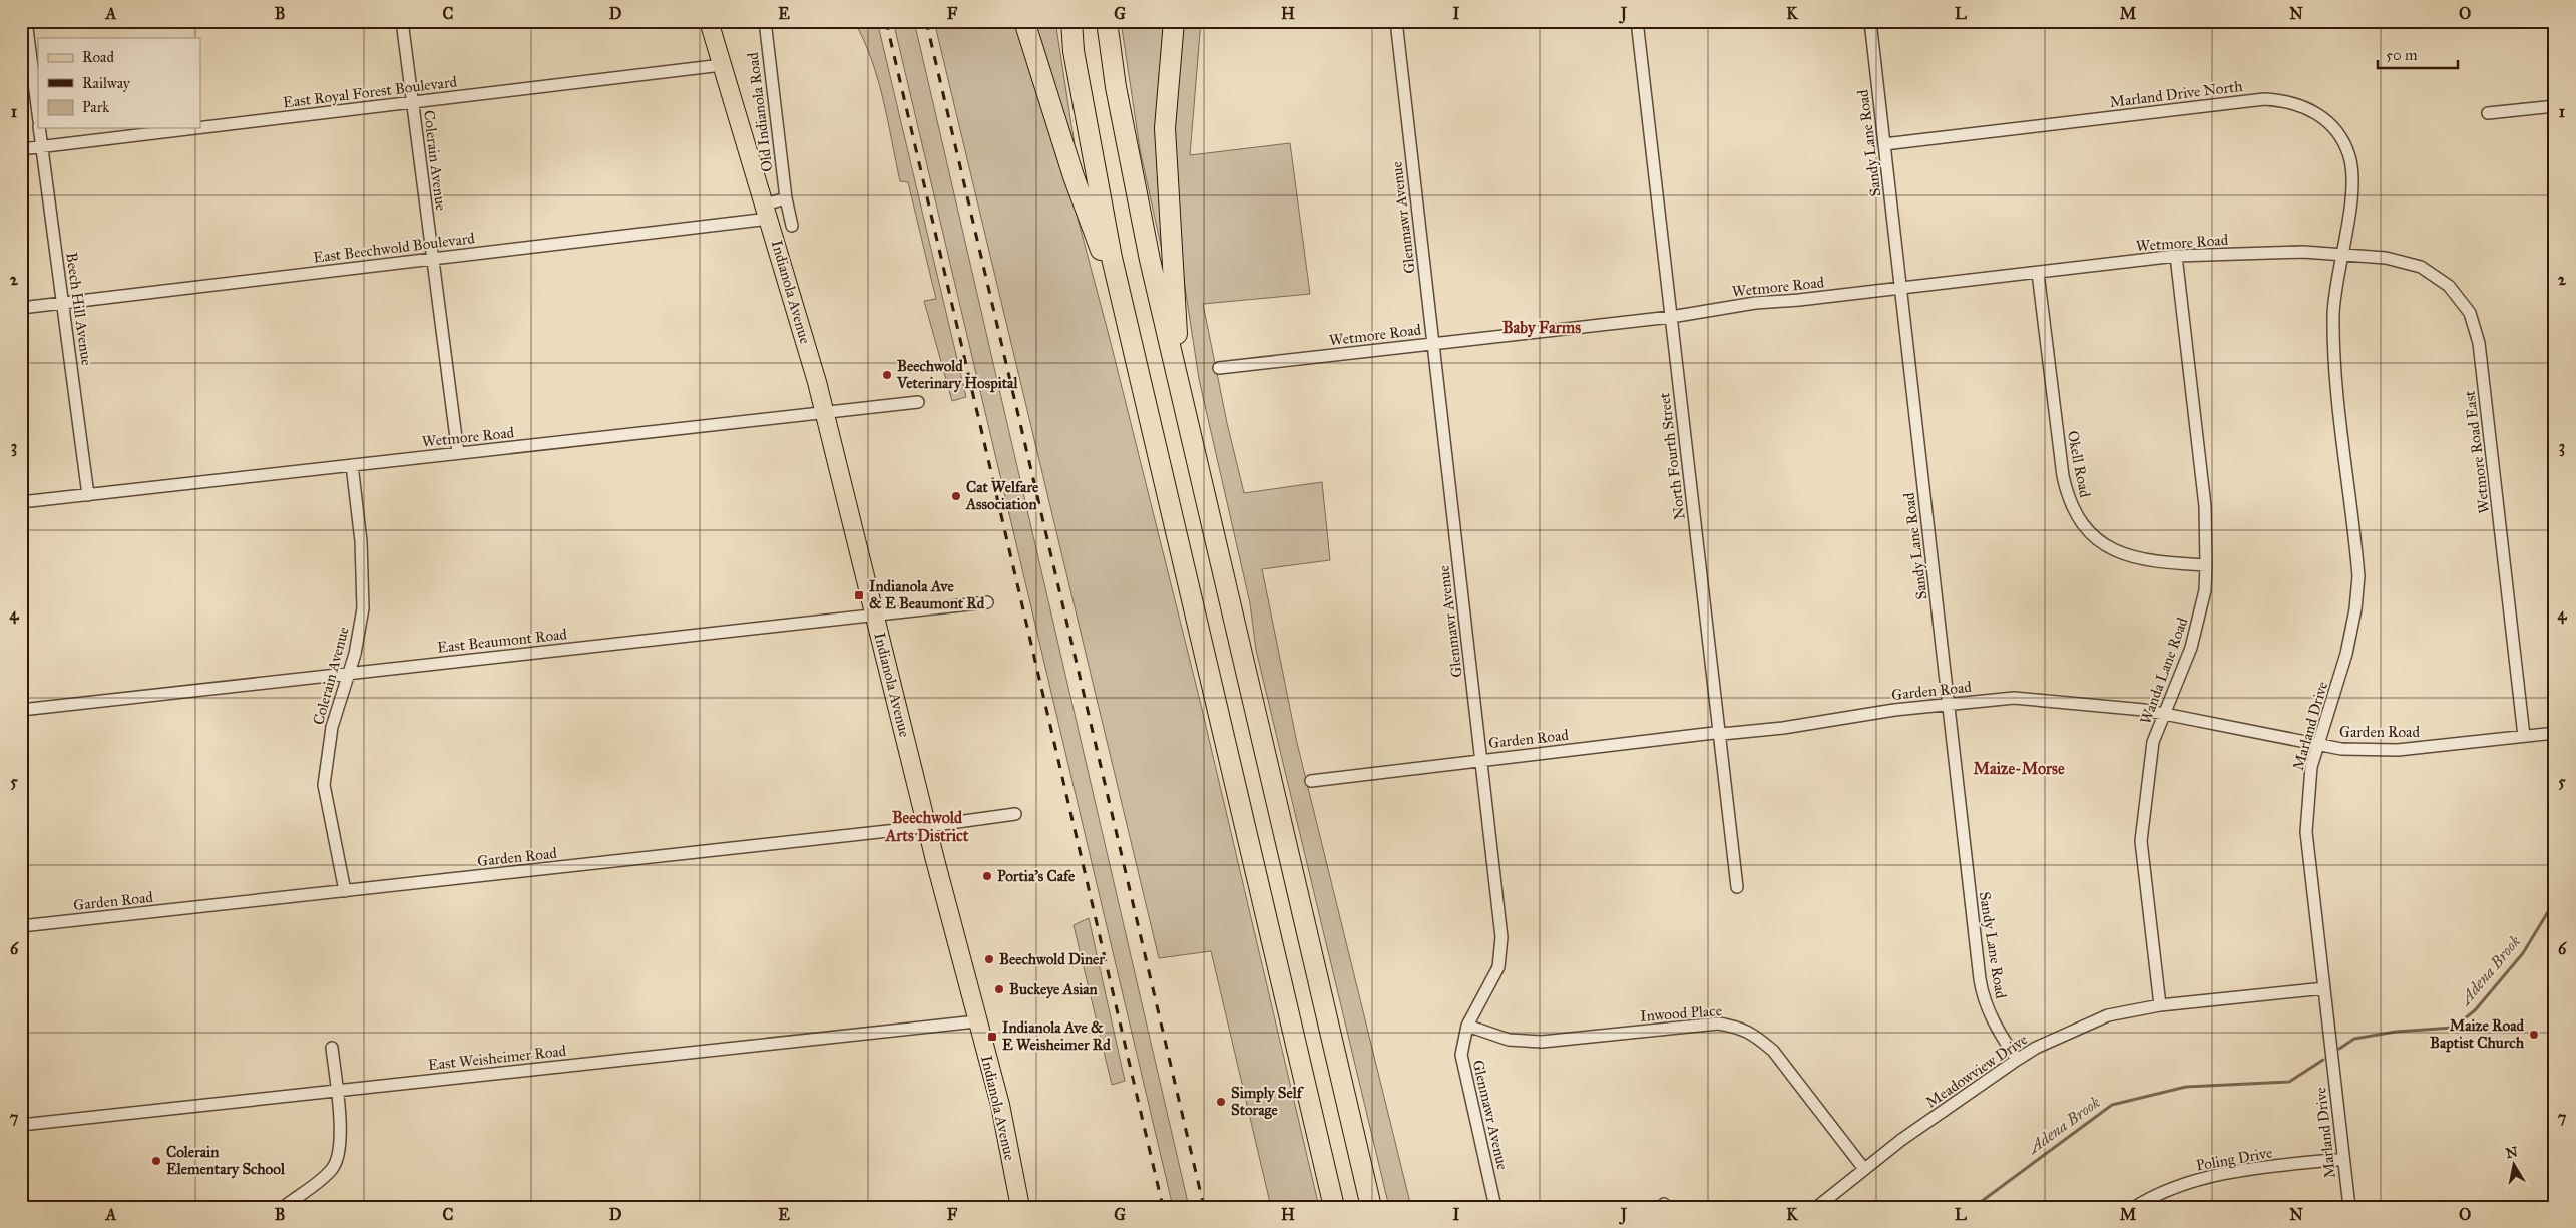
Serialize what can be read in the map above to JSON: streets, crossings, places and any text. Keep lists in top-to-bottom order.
{
  "streets": {
    "main road": ["Indianola Avenue"],
    "street": [
      "East Royal Forest Boulevard",
      "Marland Drive North",
      "Old Indianola Road",
      "Sandy Lane Road",
      "Colerain Avenue",
      "Glenmawr Avenue",
      "Wetmore Road",
      "East Beechwold Boulevard",
      "Beech Hill Avenue",
      "Wetmore Road East",
      "North Fourth Street",
      "Okell Road",
      "East Beaumont Road",
      "Wanda Lane Road",
      "Garden Road",
      "Marland Drive",
      "Inwood Place",
      "East Weisheimer Road",
      "Meadowview Drive",
      "Poling Drive"
    ]
  },
  "crossings": [
    ["East Royal Forest Boulevard", "Colerain Avenue"],
    ["East Royal Forest Boulevard", "Indianola Avenue"],
    ["East Royal Forest Boulevard", "Beech Hill Avenue"],
    ["Marland Drive North", "Sandy Lane Road"],
    ["Marland Drive North", "Wetmore Road"],
    ["Marland Drive North", "Wetmore Road East"],
    ["Marland Drive North", "Marland Drive"],
    ["Sandy Lane Road", "Wetmore Road"],
    ["Sandy Lane Road", "Garden Road"],
    ["Sandy Lane Road", "Meadowview Drive"],
    ["Colerain Avenue", "Wetmore Road"],
    ["Colerain Avenue", "East Beechwold Boulevard"],
    ["Colerain Avenue", "East Beaumont Road"],
    ["Colerain Avenue", "Garden Road"],
    ["Glenmawr Avenue", "Wetmore Road"],
    ["Glenmawr Avenue", "Garden Road"],
    ["Glenmawr Avenue", "Inwood Place"],
    ["Wetmore Road", "Indianola Avenue"],
    ["Wetmore Road", "Beech Hill Avenue"],
    ["Wetmore Road", "Wetmore Road East"],
    ["Wetmore Road", "North Fourth Street"],
    ["Wetmore Road", "Okell Road"],
    ["Wetmore Road", "Wanda Lane Road"],
    ["Wetmore Road", "Marland Drive"],
    ["East Beechwold Boulevard", "Indianola Avenue"],
    ["East Beechwold Boulevard", "Beech Hill Avenue"],
    ["Indianola Avenue", "East Beaumont Road"],
    ["Indianola Avenue", "Garden Road"],
    ["Indianola Avenue", "East Weisheimer Road"],
    ["Wetmore Road East", "Garden Road"],
    ["Wetmore Road East", "Marland Drive"],
    ["North Fourth Street", "Garden Road"],
    ["Okell Road", "Wanda Lane Road"],
    ["Wanda Lane Road", "Garden Road"],
    ["Wanda Lane Road", "Meadowview Drive"],
    ["Garden Road", "Marland Drive"],
    ["Marland Drive", "Meadowview Drive"],
    ["Marland Drive", "Poling Drive"],
    ["Inwood Place", "Meadowview Drive"]
  ],
  "districts": ["Baby Farms", "Maize-Morse", "Beechwold Arts District"],
  "water": ["Adena Brook"],
  "places": {
    "other": [
      "Beechwold Veterinary Hospital",
      "Cat Welfare Association",
      "Portia's Cafe",
      "Beechwold Diner",
      "Buckeye Asian",
      "Maize Road Baptist Church",
      "Simply Self Storage",
      "Colerain Elementary School"
    ],
    "transit": ["Indianola Ave & E Beaumont Rd", "Indianola Ave & E Weisheimer Rd"]
  },
  "legend": ["Road", "Railway", "Park"],
  "scale_bar": "50 m",
  "north": "top",
  "grid": {
    "columns": [
      "A",
      "B",
      "C",
      "D",
      "E",
      "F",
      "G",
      "H",
      "I",
      "J",
      "K",
      "L",
      "M",
      "N",
      "O"
    ],
    "rows": [
      "1",
      "2",
      "3",
      "4",
      "5",
      "6",
      "7"
    ]
  }
}
